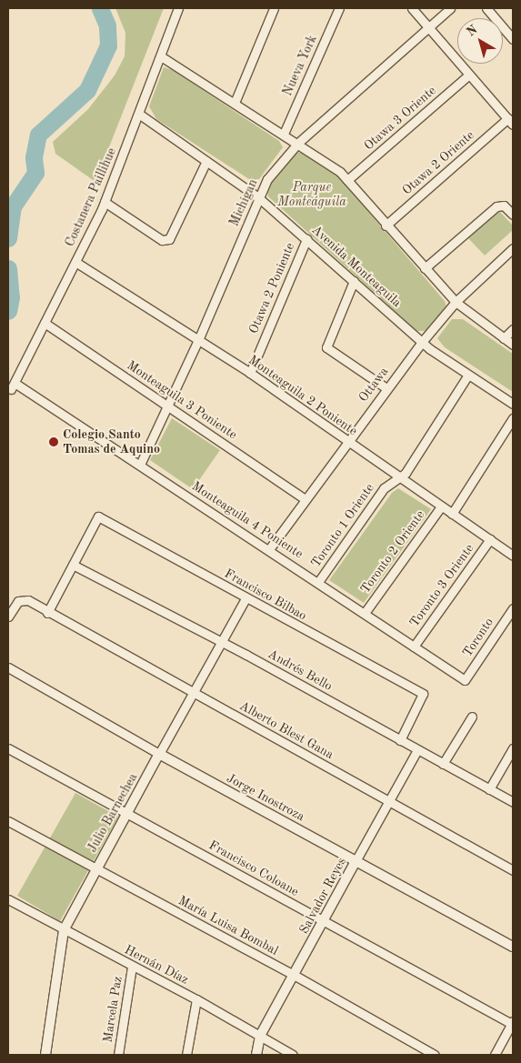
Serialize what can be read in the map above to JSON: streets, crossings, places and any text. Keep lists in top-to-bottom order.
{
  "streets": {
    "street": [
      "Nueva York",
      "Otawa 3 Oriente",
      "Otawa 2 Oriente",
      "Costanera Paillihue",
      "Michigan",
      "Avenida Monteaguila",
      "Otawa 2 Poniente",
      "Ottawa",
      "Monteaguila 2 Poniente",
      "Monteaguila 3 Poniente",
      "Monteaguila 4 Poniente",
      "Toronto 1 Oriente",
      "Toronto 2 Oriente",
      "Toronto 3 Oriente",
      "Francisco Bilbao",
      "Toronto",
      "Andrés Bello",
      "Alberto Blest Gana",
      "Jorge Inostroza",
      "Julio Barnechea",
      "Francisco Coloane",
      "Salvador Reyes",
      "María Luisa Bombal",
      "Hernán Díaz",
      "Marcela Paz"
    ]
  },
  "crossings": [
    ["Costanera Paillihue", "Avenida Monteaguila"],
    ["Costanera Paillihue", "Monteaguila 2 Poniente"],
    ["Costanera Paillihue", "Monteaguila 3 Poniente"],
    ["Costanera Paillihue", "Monteaguila 4 Poniente"],
    ["Michigan", "Avenida Monteaguila"],
    ["Michigan", "Monteaguila 2 Poniente"],
    ["Michigan", "Monteaguila 3 Poniente"],
    ["Michigan", "Monteaguila 4 Poniente"],
    ["Avenida Monteaguila", "Otawa 2 Poniente"],
    ["Avenida Monteaguila", "Ottawa"],
    ["Avenida Monteaguila", "Toronto 1 Oriente"],
    ["Otawa 2 Poniente", "Monteaguila 2 Poniente"],
    ["Ottawa", "Monteaguila 2 Poniente"],
    ["Ottawa", "Monteaguila 3 Poniente"],
    ["Ottawa", "Monteaguila 4 Poniente"],
    ["Monteaguila 2 Poniente", "Toronto 1 Oriente"],
    ["Monteaguila 2 Poniente", "Toronto 2 Oriente"],
    ["Monteaguila 2 Poniente", "Toronto 3 Oriente"],
    ["Monteaguila 4 Poniente", "Toronto 1 Oriente"],
    ["Monteaguila 4 Poniente", "Toronto 2 Oriente"],
    ["Monteaguila 4 Poniente", "Toronto 3 Oriente"],
    ["Monteaguila 4 Poniente", "Toronto"],
    ["Francisco Bilbao", "Andrés Bello"],
    ["Francisco Bilbao", "Julio Barnechea"],
    ["Andrés Bello", "Julio Barnechea"],
    ["Andrés Bello", "Salvador Reyes"],
    ["Alberto Blest Gana", "Julio Barnechea"],
    ["Alberto Blest Gana", "Salvador Reyes"],
    ["Jorge Inostroza", "Julio Barnechea"],
    ["Jorge Inostroza", "Salvador Reyes"],
    ["Julio Barnechea", "Francisco Coloane"],
    ["Julio Barnechea", "María Luisa Bombal"],
    ["Julio Barnechea", "Hernán Díaz"],
    ["Francisco Coloane", "Salvador Reyes"],
    ["Salvador Reyes", "María Luisa Bombal"],
    ["Salvador Reyes", "Hernán Díaz"],
    ["Hernán Díaz", "Marcela Paz"]
  ],
  "parks": ["Parque Monteáguila"],
  "places": ["Colegio Santo Tomas de Aquino"],
  "north": "top left"
}
